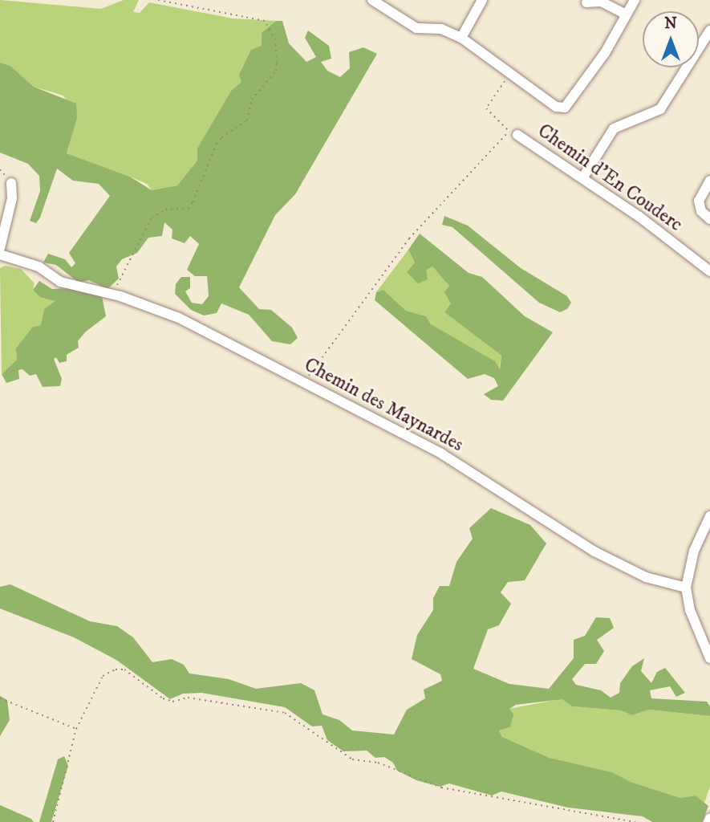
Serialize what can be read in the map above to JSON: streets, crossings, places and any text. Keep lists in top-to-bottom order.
{
  "streets": {
    "street": ["Chemin d'En Couderc", "Chemin des Maynardes"]
  },
  "north": "top"
}
